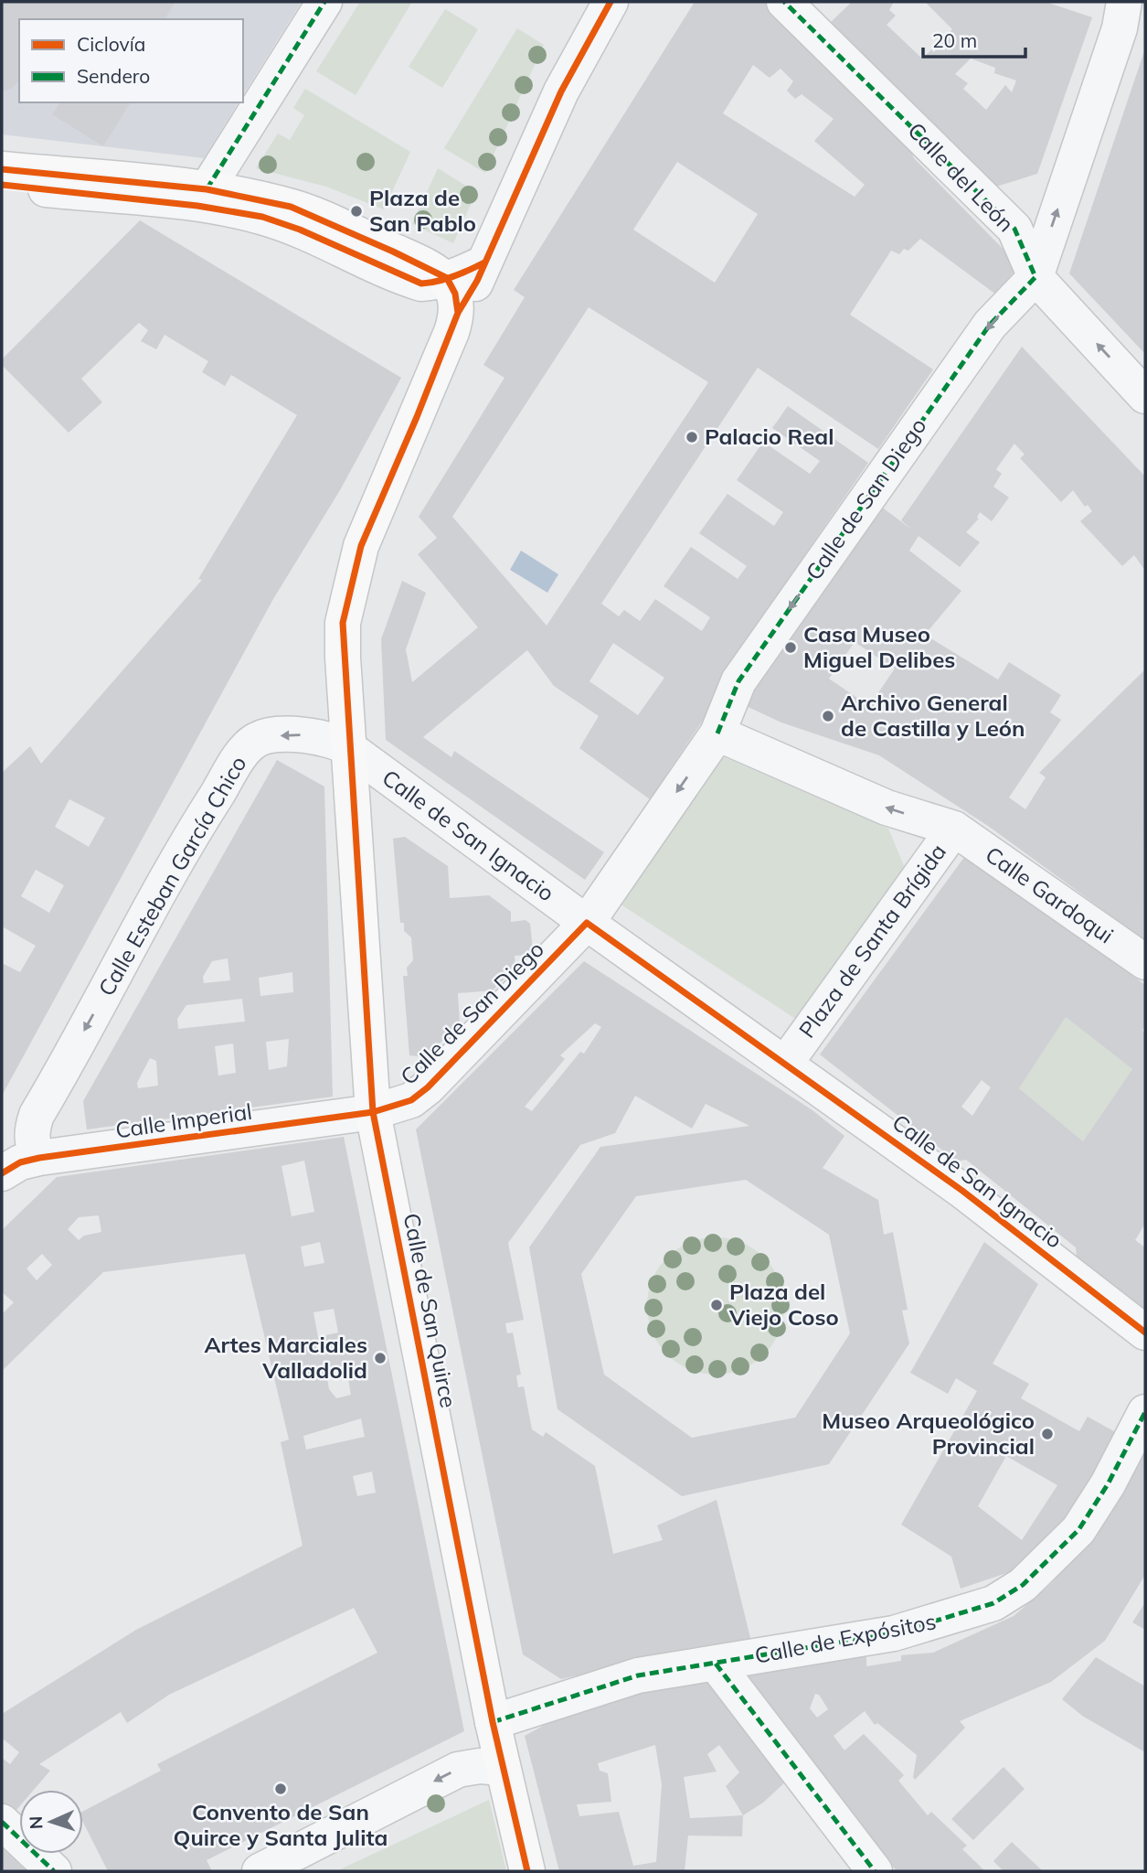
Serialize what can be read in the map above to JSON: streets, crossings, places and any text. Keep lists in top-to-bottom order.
{
  "streets": {
    "main road": ["Calle de San Quirce"],
    "street": [
      "Calle del León",
      "Calle de San Diego",
      "Calle de San Ignacio",
      "Calle Esteban García Chico",
      "Calle Gardoqui",
      "Plaza de Santa Brígida",
      "Calle Imperial",
      "Calle de Expósitos"
    ]
  },
  "crossings": [
    ["Calle del León", "Calle de San Diego"],
    ["Calle de San Diego", "Calle de San Ignacio"],
    ["Calle de San Diego", "Plaza de Santa Brígida"],
    ["Calle de San Diego", "Calle Imperial"],
    ["Calle de San Diego", "Calle de San Quirce"],
    ["Calle de San Ignacio", "Calle Esteban García Chico"],
    ["Calle de San Ignacio", "Plaza de Santa Brígida"],
    ["Calle de San Ignacio", "Calle de San Quirce"],
    ["Calle Esteban García Chico", "Calle Imperial"],
    ["Calle Esteban García Chico", "Calle de San Quirce"],
    ["Calle Gardoqui", "Plaza de Santa Brígida"],
    ["Calle Imperial", "Calle de San Quirce"],
    ["Calle de San Quirce", "Calle de Expósitos"]
  ],
  "one_way": ["Calle de San Diego", "Calle Esteban García Chico"],
  "places": [
    "Plaza de San Pablo",
    "Palacio Real",
    "Casa Museo Miguel Delibes",
    "Archivo General de Castilla y León",
    "Plaza del Viejo Coso",
    "Artes Marciales Valladolid",
    "Museo Arqueológico Provincial",
    "Convento de San Quirce y Santa Julita"
  ],
  "legend": ["Ciclovía", "Sendero"],
  "scale_bar": "20 m",
  "north": "left"
}
